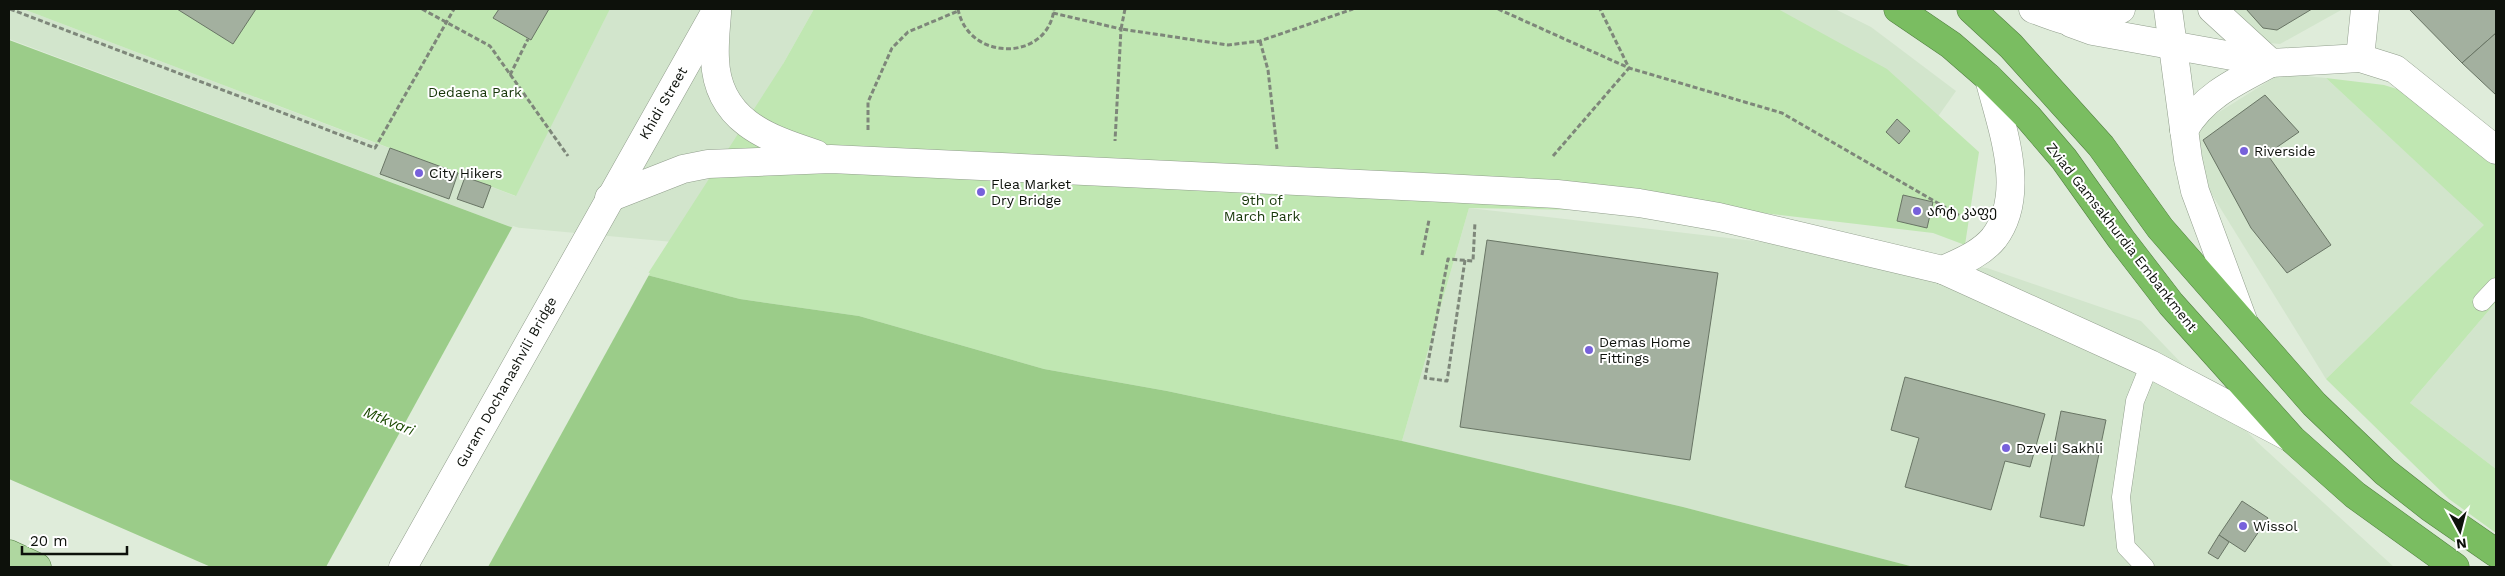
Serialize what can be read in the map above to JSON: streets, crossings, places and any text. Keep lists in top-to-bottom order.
{
  "streets": {
    "highway": ["Zviad Gamsakhurdia Embankment"],
    "street": ["Khidi Street", "Guram Dochanashvili Bridge"]
  },
  "crossings": [
    ["Khidi Street", "Guram Dochanashvili Bridge"]
  ],
  "water": ["Mtkvari"],
  "parks": ["Dedaena Park", "9th of March Park"],
  "places": [
    "Riverside",
    "City Hikers",
    "Flea Market Dry Bridge",
    "არტ კაფე",
    "Demas Home Fittings",
    "Dzveli Sakhli",
    "Wissol"
  ],
  "scale_bar": "20 m",
  "north": "bottom"
}
